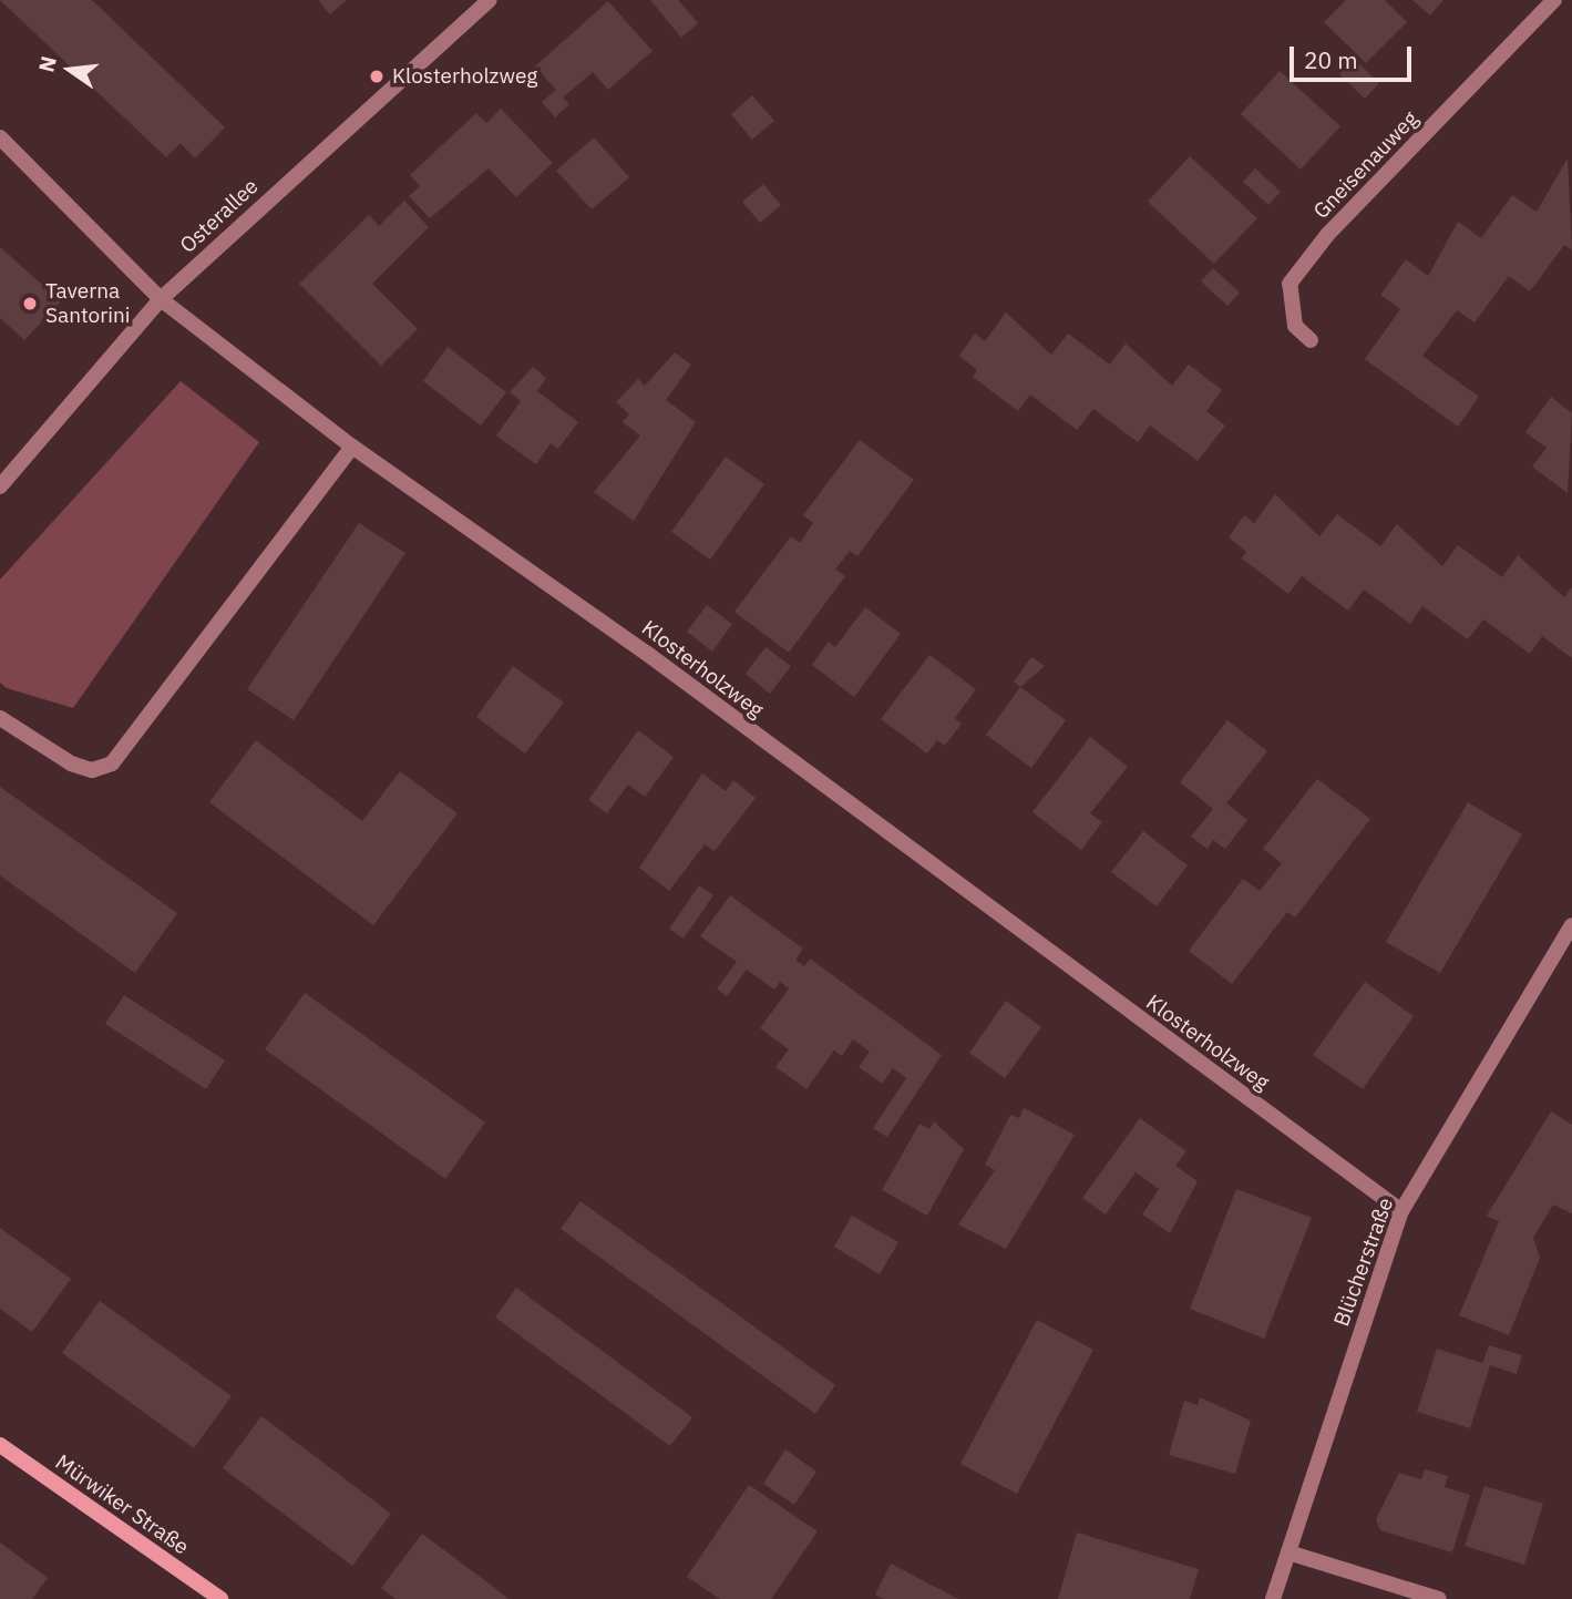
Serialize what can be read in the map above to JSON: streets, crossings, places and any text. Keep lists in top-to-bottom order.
{
  "streets": {
    "main road": ["Mürwiker Straße"],
    "street": [
      "Gneisenauweg",
      "Osterallee",
      "Klosterholzweg",
      "Blücherstraße"
    ]
  },
  "crossings": [
    ["Osterallee", "Klosterholzweg"],
    ["Klosterholzweg", "Blücherstraße"]
  ],
  "places": ["Klosterholzweg", "Taverna Santorini"],
  "scale_bar": "20 m",
  "north": "left"
}
